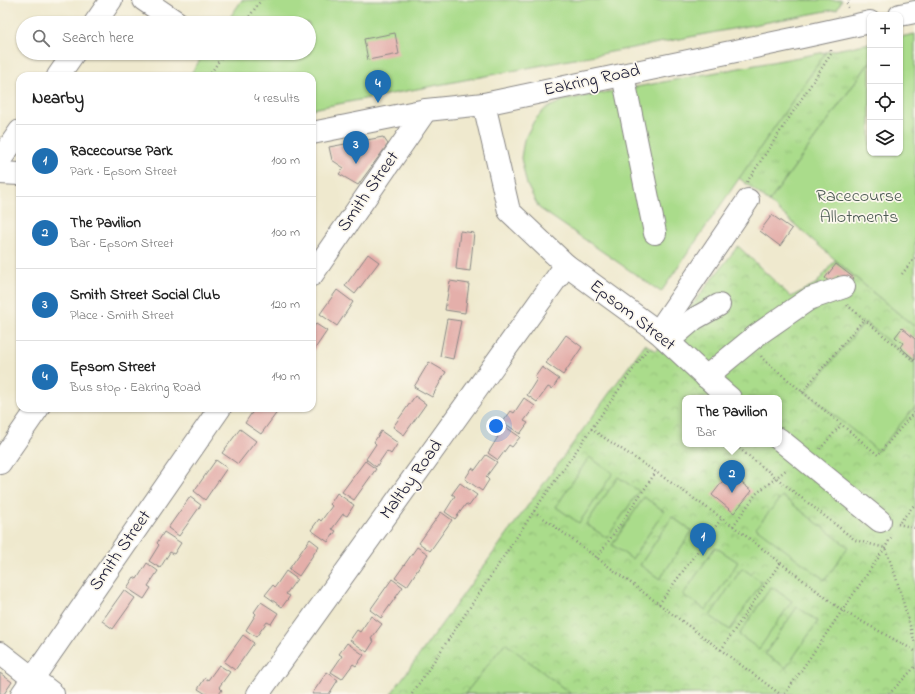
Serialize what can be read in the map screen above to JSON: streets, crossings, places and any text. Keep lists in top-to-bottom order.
{
  "streets": {
    "street": [
      "Eakring Road",
      "Smith Street",
      "Epsom Street",
      "Maltby Road"
    ]
  },
  "crossings": [
    ["Eakring Road", "Smith Street"],
    ["Eakring Road", "Epsom Street"],
    ["Epsom Street", "Maltby Road"]
  ],
  "parks": ["Racecourse Allotments"],
  "page": {
    "map_buttons": ["+", "−"],
    "search": "Search here",
    "pins": [
      "4",
      "3",
      "2",
      "1"
    ],
    "heading": ["Nearby", "4 results"],
    "list": [
      {
        "mark": "1",
        "name": "Racecourse Park",
        "note": "Park · Epsom Street",
        "value": "100 m"
      },
      {
        "mark": "2",
        "name": "The Pavilion",
        "note": "Bar · Epsom Street",
        "value": "100 m"
      },
      {
        "mark": "3",
        "name": "Smith Street Social Club",
        "note": "Place · Smith Street",
        "value": "120 m"
      },
      {
        "mark": "4",
        "name": "Epsom Street",
        "note": "Bus stop · Eakring Road",
        "value": "140 m"
      }
    ],
    "popup": ["The Pavilion", "Bar"]
  }
}
